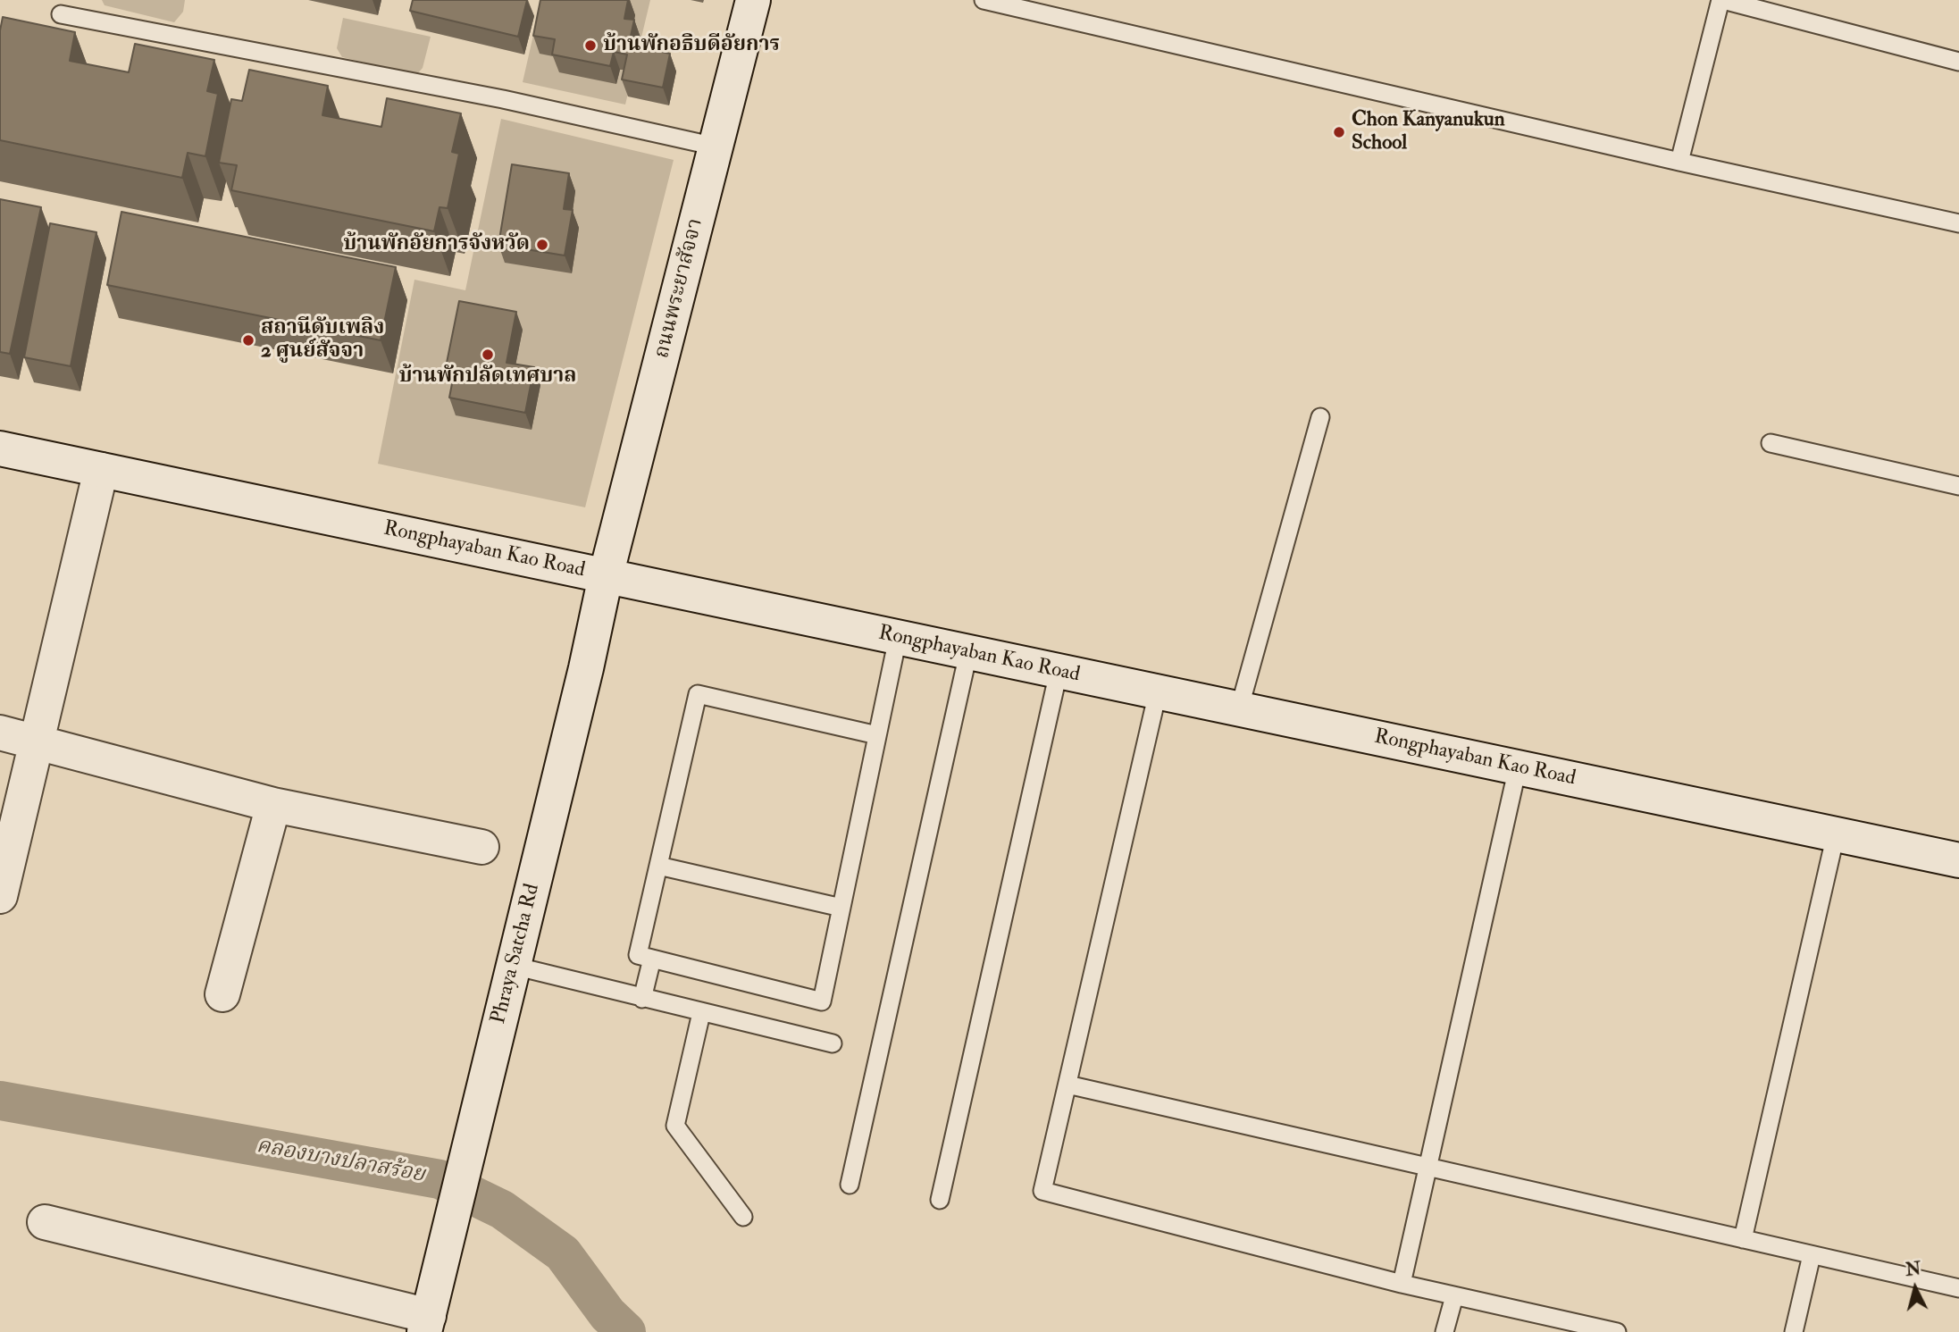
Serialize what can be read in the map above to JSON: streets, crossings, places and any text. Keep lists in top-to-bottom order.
{
  "streets": {
    "street": ["ถนนพระยาสัจจา", "Rongphayaban Kao Road", "Phraya Satcha Rd"]
  },
  "crossings": [
    ["ถนนพระยาสัจจา", "Rongphayaban Kao Road"],
    ["ถนนพระยาสัจจา", "Phraya Satcha Rd"],
    ["Rongphayaban Kao Road", "Phraya Satcha Rd"]
  ],
  "water": ["คลองบางปลาสร้อย"],
  "places": [
    "บ้านพักอธิบดีอัยการ",
    "Chon Kanyanukun School",
    "บ้านพักอัยการจังหวัด",
    "สถานีดับเพลิง 2 ศูนย์สัจจา",
    "บ้านพักปลัดเทศบาล"
  ],
  "north": "top"
}
